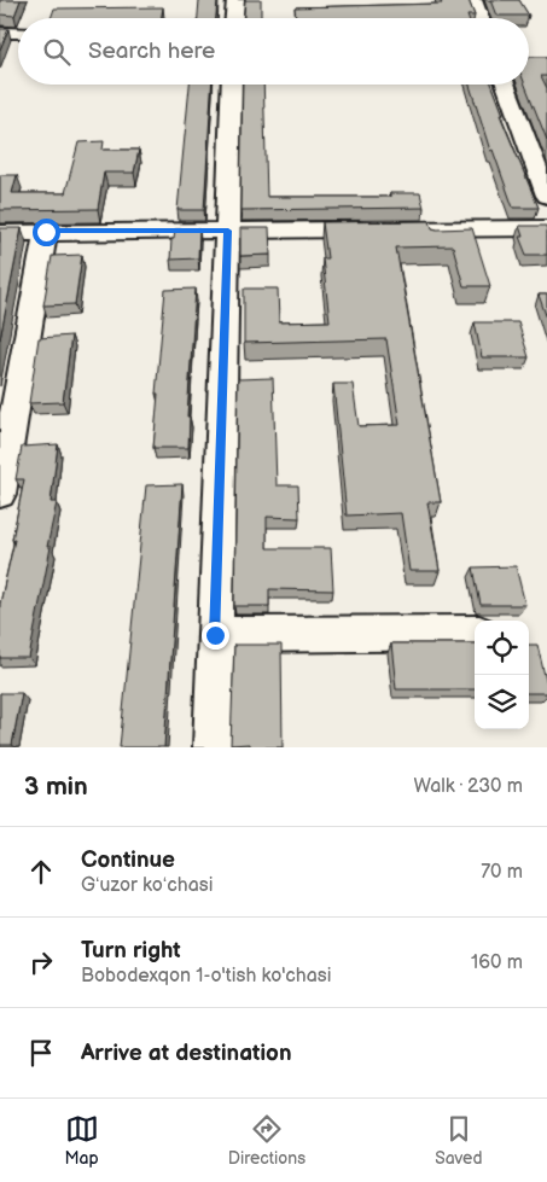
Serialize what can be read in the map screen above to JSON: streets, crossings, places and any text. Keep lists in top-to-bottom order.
{
  "page": {
    "search": "Search here",
    "heading": ["3 min", "Walk · 230 m"],
    "list": [
      ["Continue", "Gʻuzor koʻchasi", "70 m"],
      ["Turn right", "Bobodexqon 1-o'tish ko'chasi", "160 m"],
      "Arrive at destination"
    ],
    "nav": ["Map", "Directions", "Saved"]
  }
}
